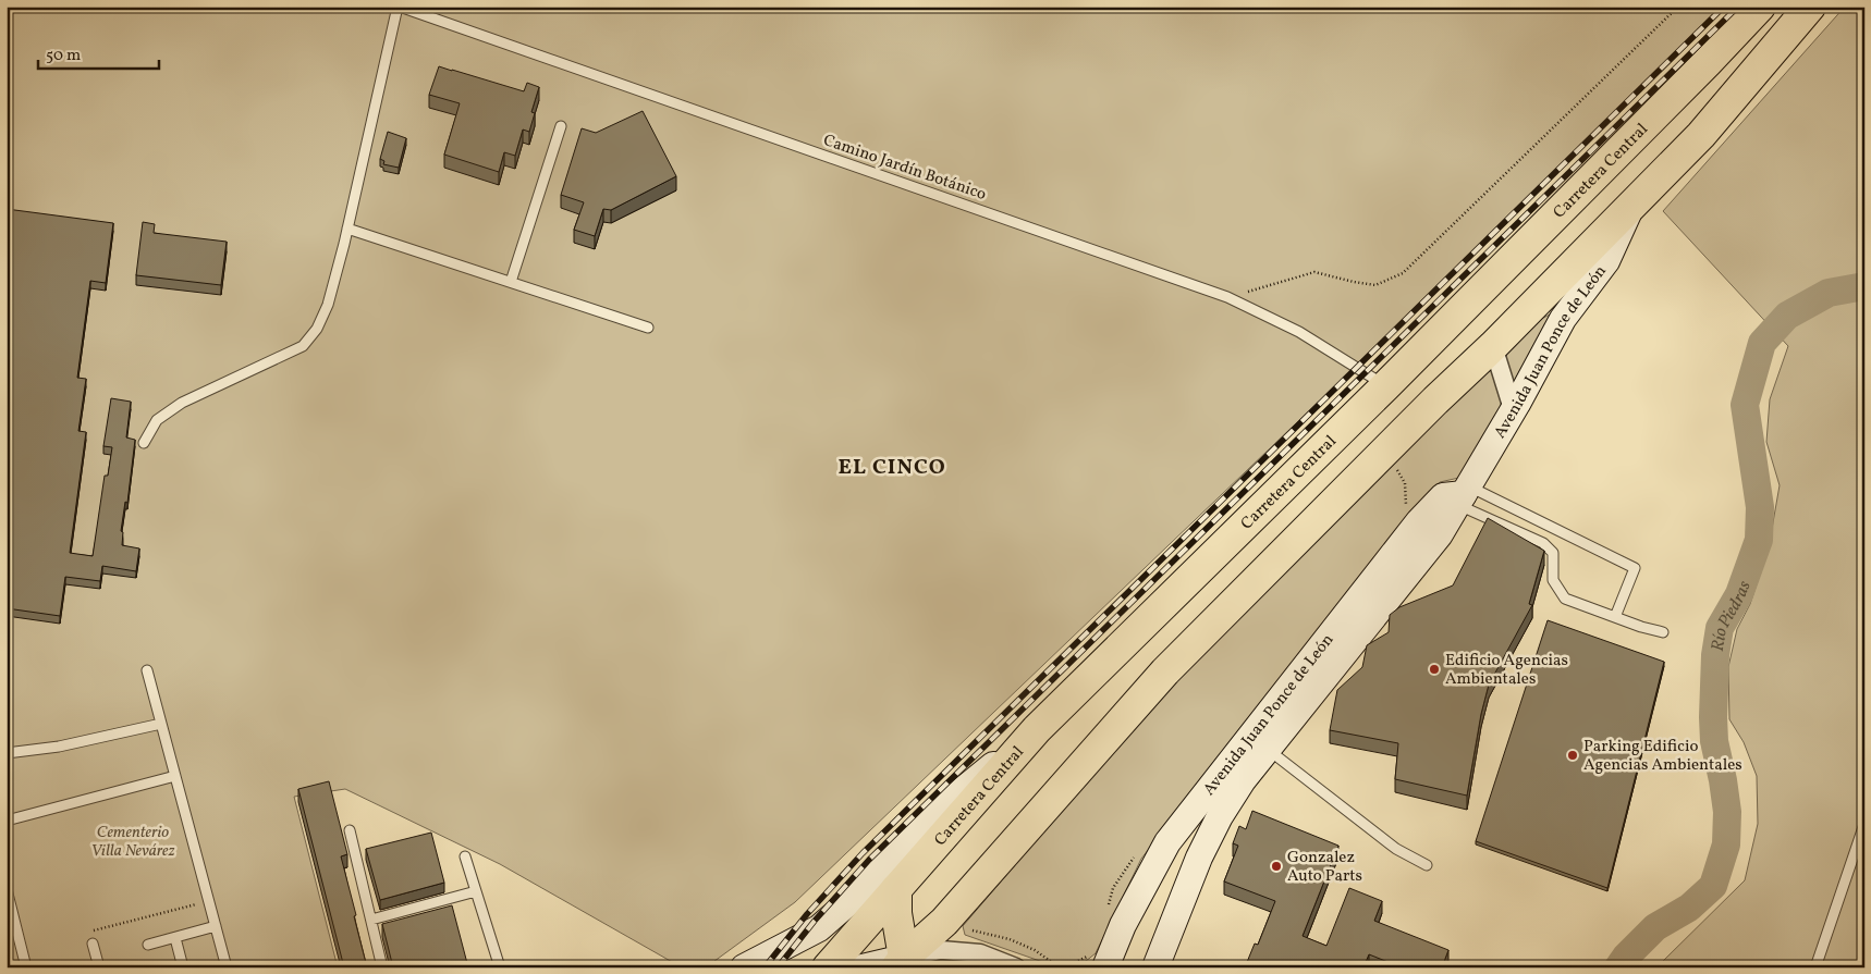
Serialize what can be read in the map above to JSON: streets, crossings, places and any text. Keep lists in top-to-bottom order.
{
  "streets": {
    "highway": ["Carretera Central"],
    "street": ["Avenida Juan Ponce de León"],
    "lane": ["Camino Jardín Botánico"]
  },
  "crossings": [
    ["Camino Jardín Botánico", "Carretera Central"]
  ],
  "districts": ["EL CINCO"],
  "water": ["Río Piedras"],
  "parks": ["Cementerio Villa Nevárez"],
  "places": ["Edificio Agencias Ambientales", "Parking Edificio Agencias Ambientales", "Gonzalez Auto Parts"],
  "scale_bar": "50 m"
}
